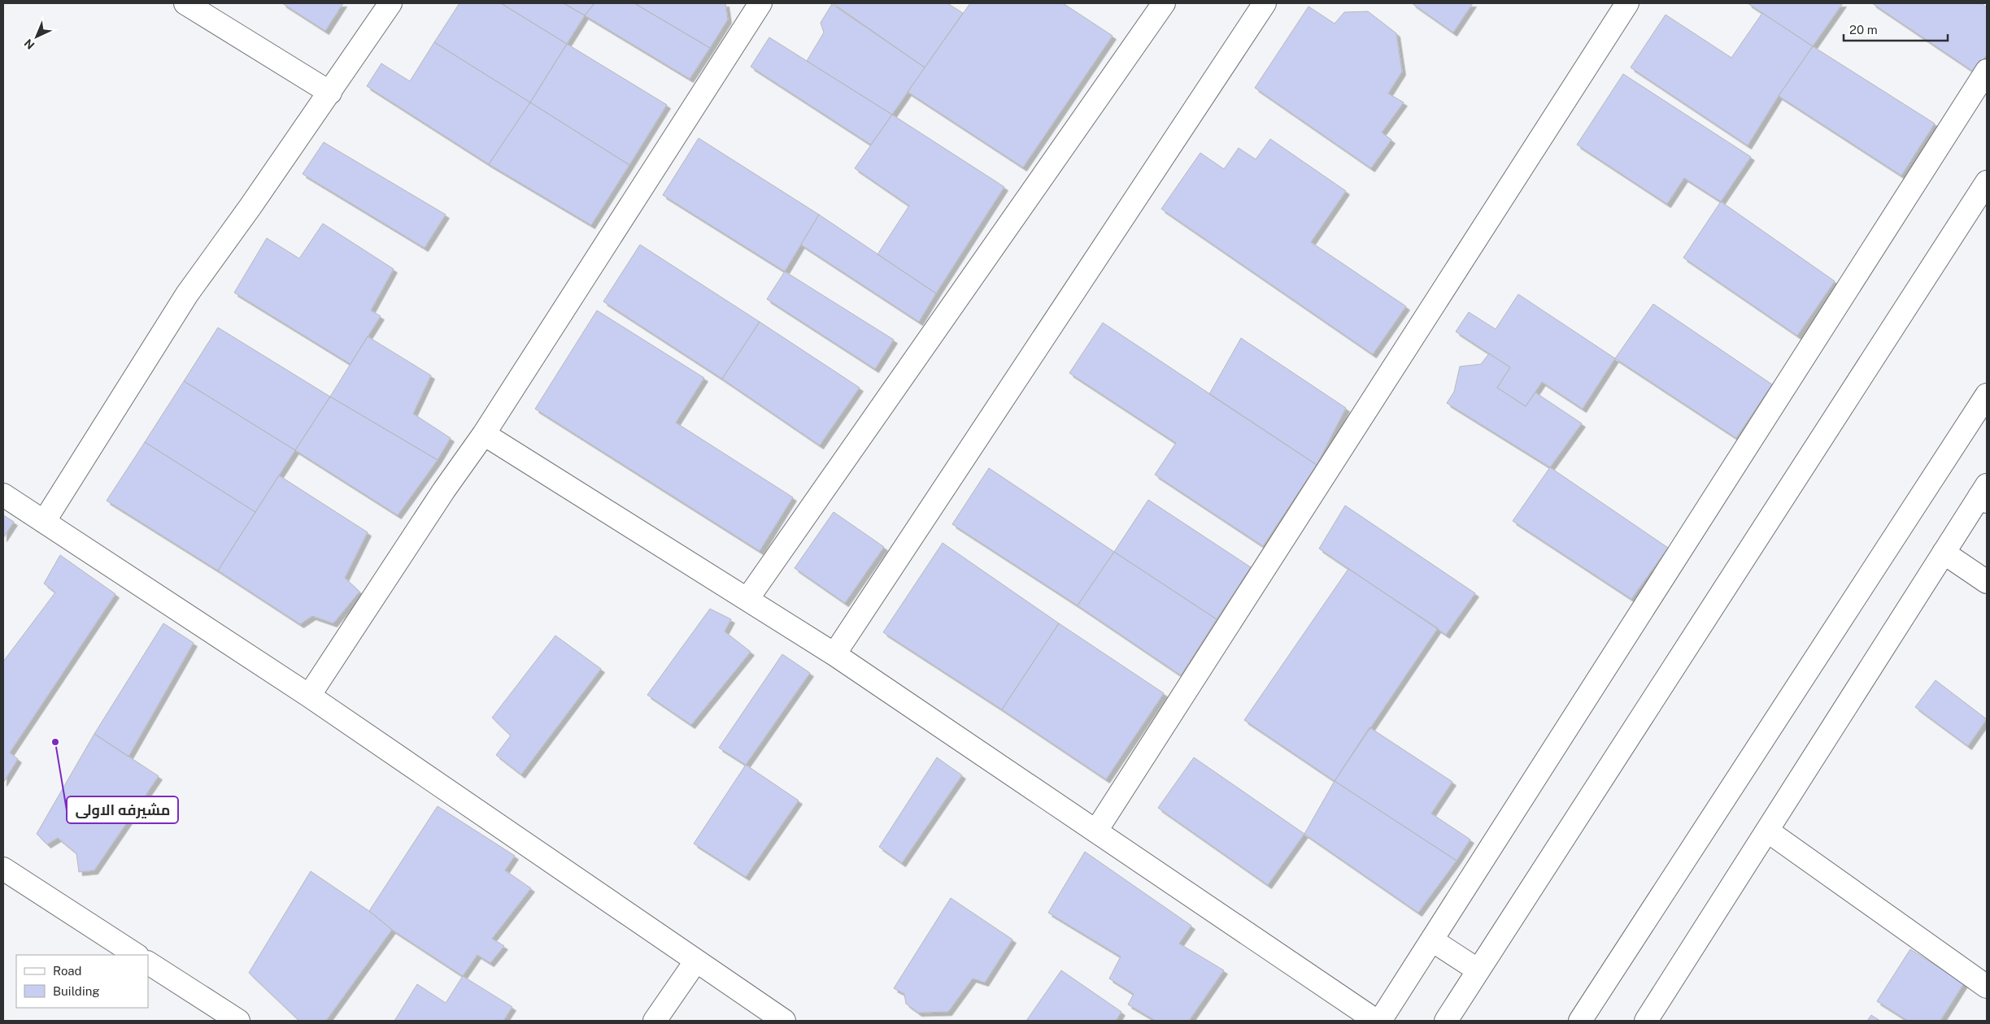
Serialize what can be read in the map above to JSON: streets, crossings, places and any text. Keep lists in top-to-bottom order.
{
  "places": ["مشيرفه الاولى"],
  "legend": ["Road", "Building"],
  "scale_bar": "20 m",
  "north": "bottom left"
}
